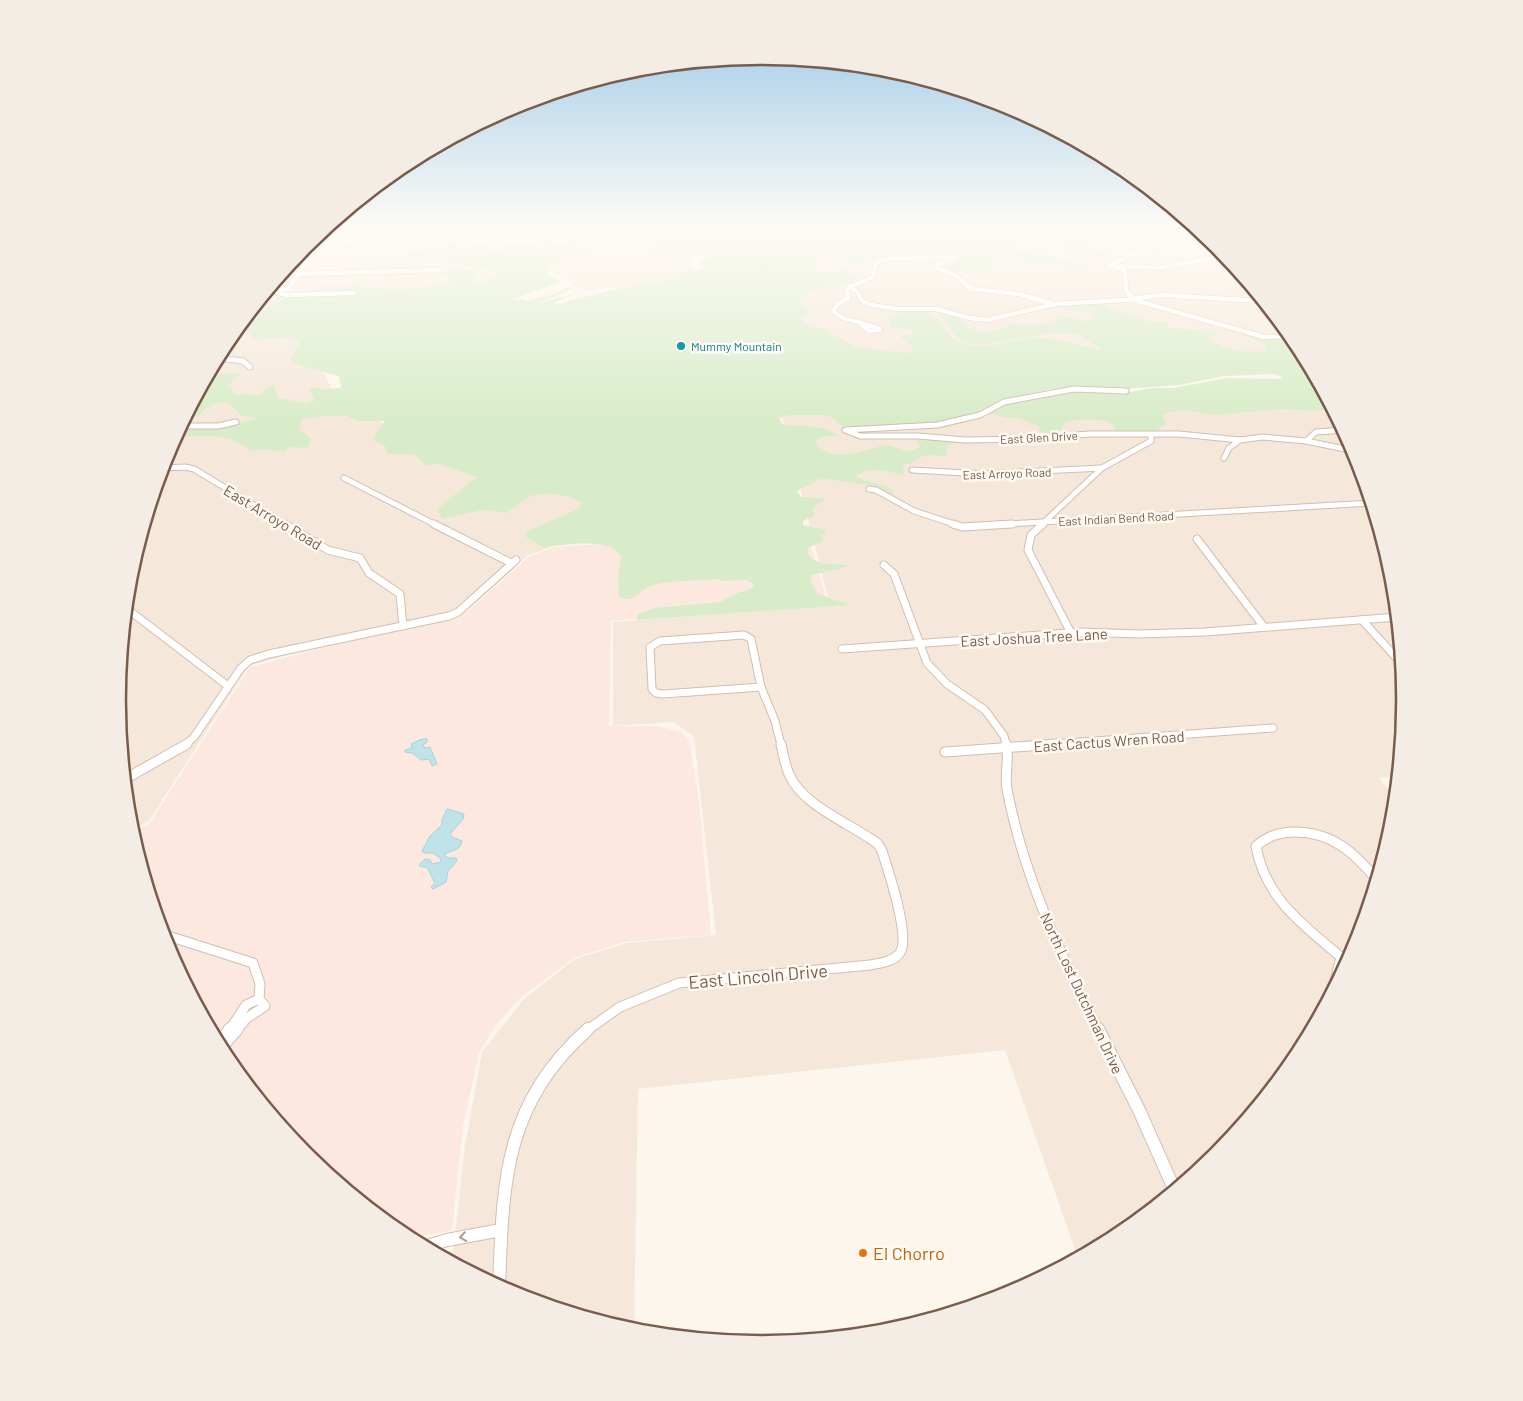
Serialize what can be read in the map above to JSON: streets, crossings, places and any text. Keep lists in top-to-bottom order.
{
  "streets": {
    "street": [
      "East Glen Drive",
      "East Arroyo Road",
      "East Indian Bend Road",
      "East Joshua Tree Lane",
      "East Cactus Wren Road",
      "East Lincoln Drive",
      "North Lost Dutchman Drive"
    ]
  },
  "crossings": [
    ["East Joshua Tree Lane", "North Lost Dutchman Drive"],
    ["East Cactus Wren Road", "North Lost Dutchman Drive"]
  ],
  "places": ["Mummy Mountain", "El Chorro"]
}
